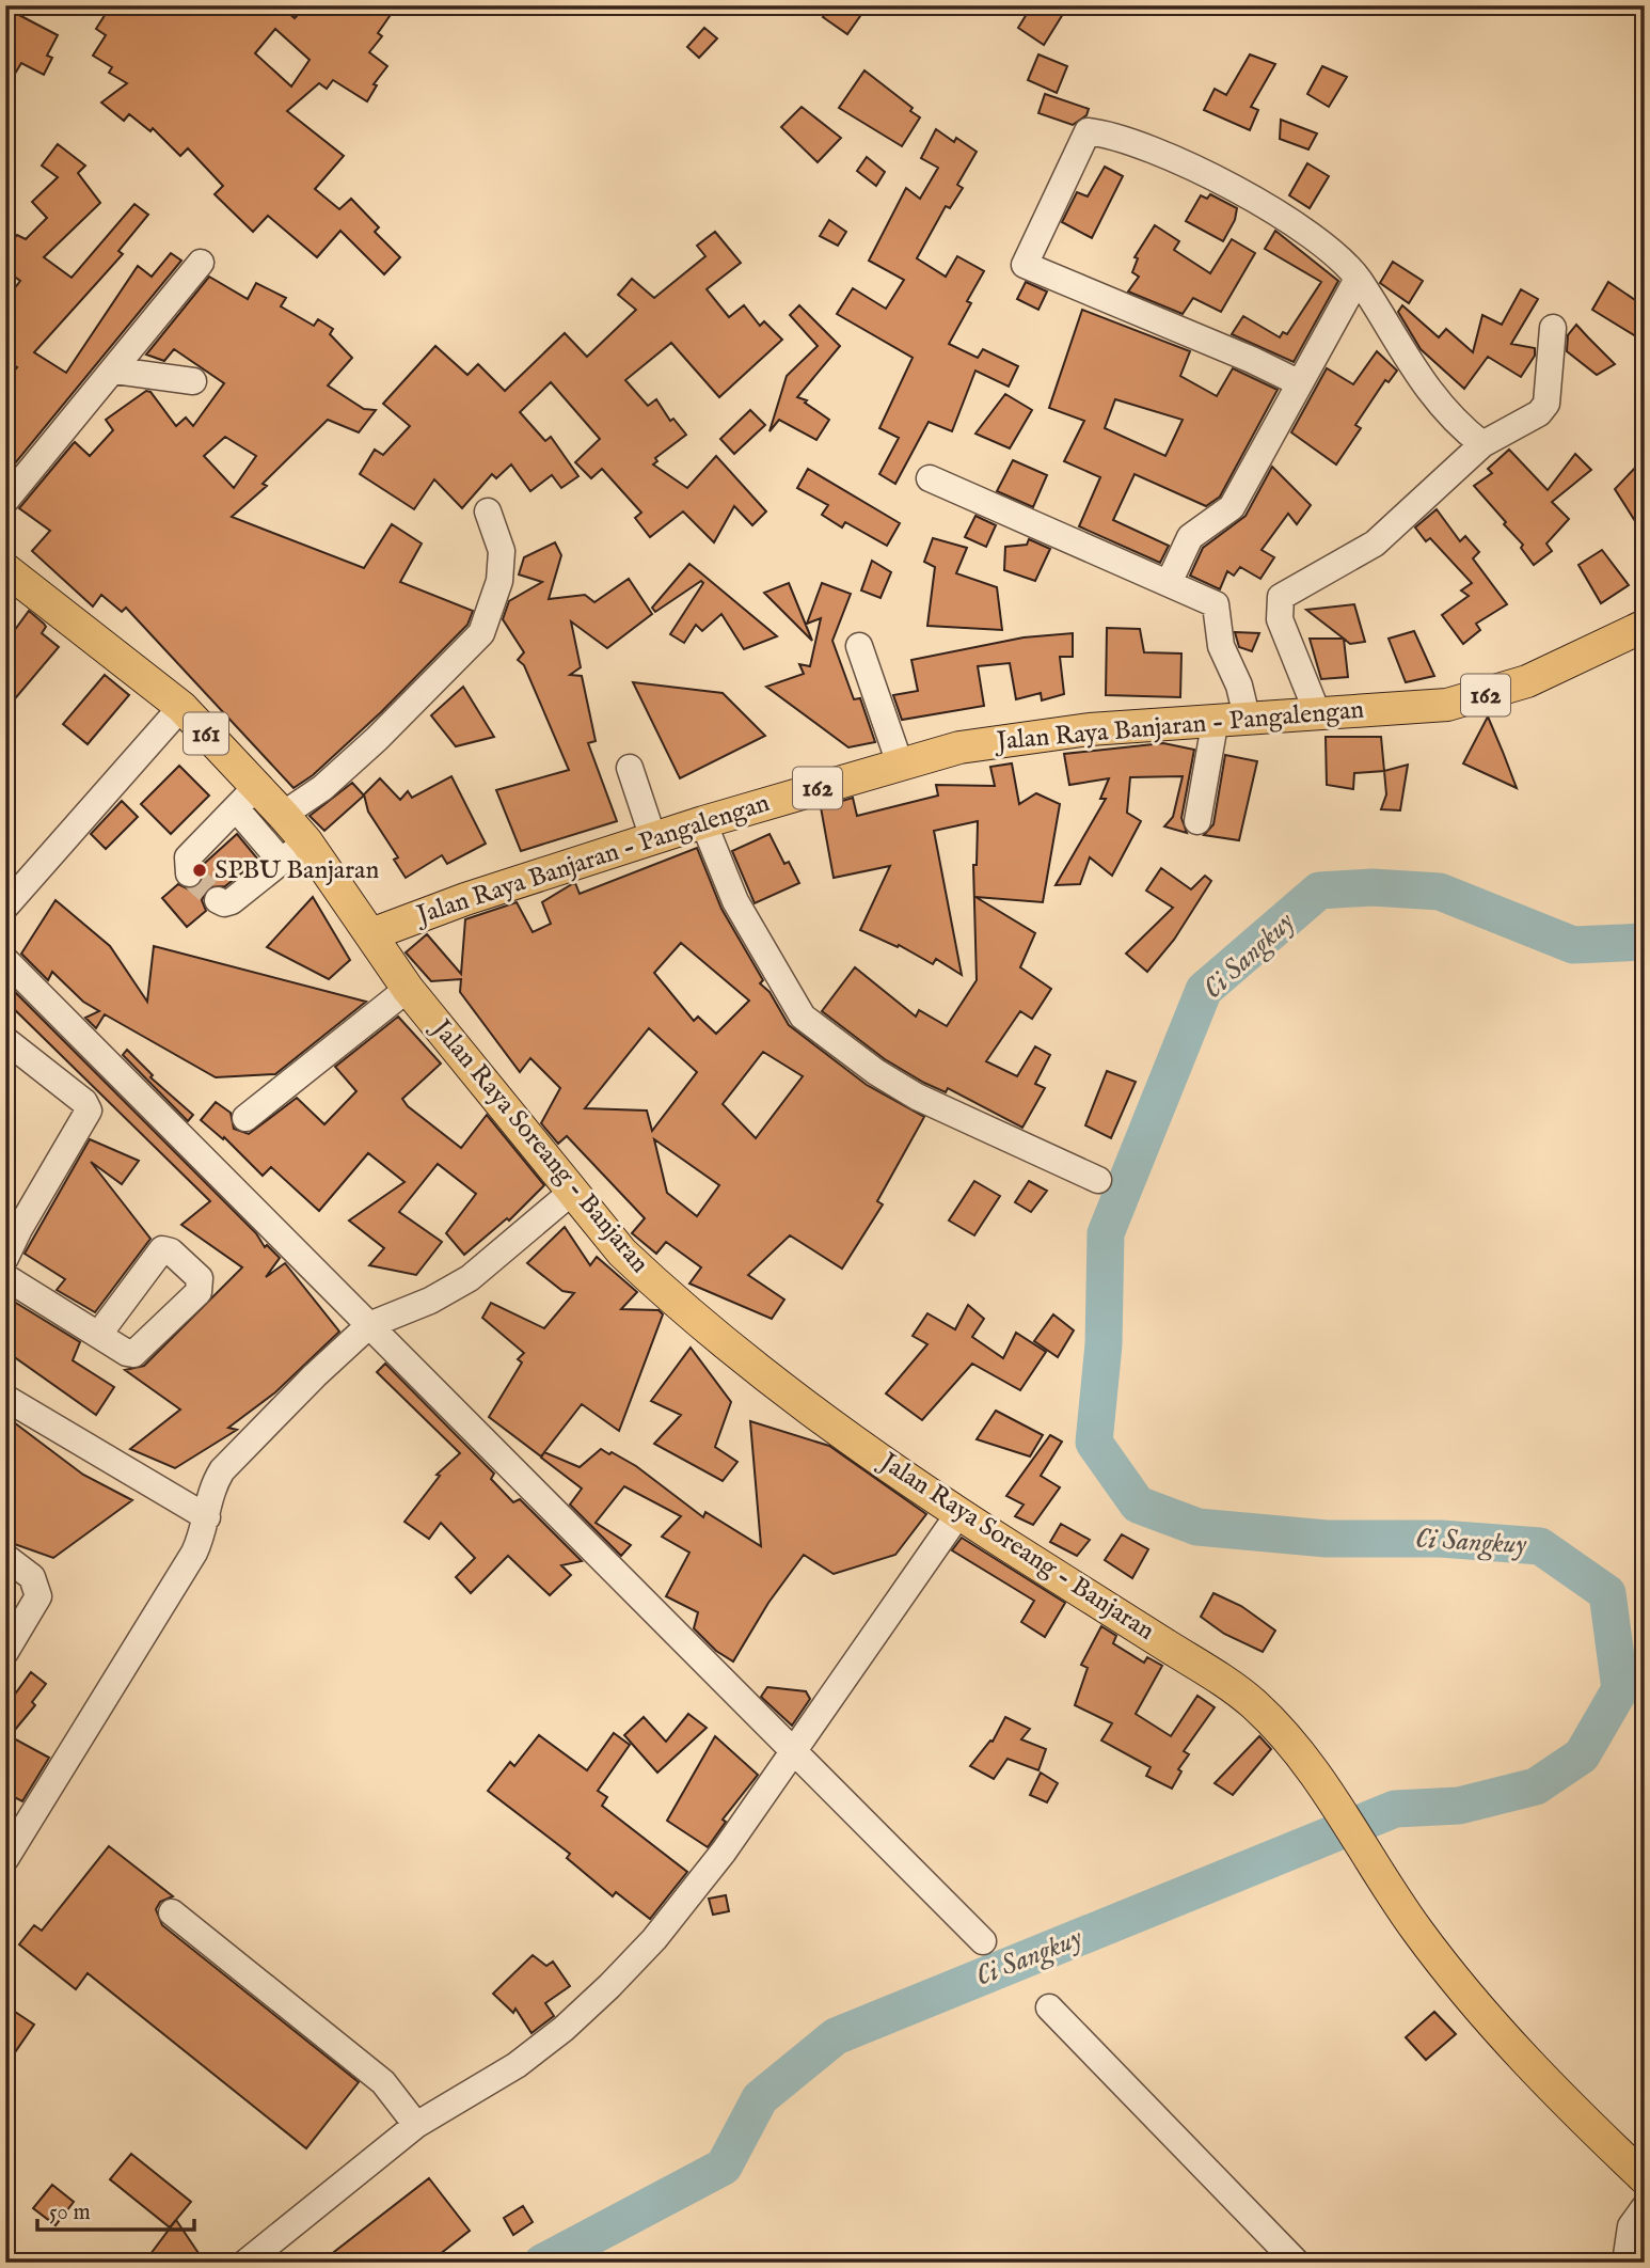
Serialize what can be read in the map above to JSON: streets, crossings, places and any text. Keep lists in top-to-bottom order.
{
  "streets": {
    "main road": [
      "162",
      "Jalan Raya Banjaran - Pangalengan",
      "161",
      "Jalan Raya Soreang - Banjaran"
    ]
  },
  "crossings": [
    ["Jalan Raya Banjaran - Pangalengan", "161"],
    ["Jalan Raya Banjaran - Pangalengan", "Jalan Raya Soreang - Banjaran"],
    ["161", "Jalan Raya Soreang - Banjaran"]
  ],
  "water": ["Ci Sangkuy"],
  "places": ["SPBU Banjaran"],
  "scale_bar": "50 m"
}
